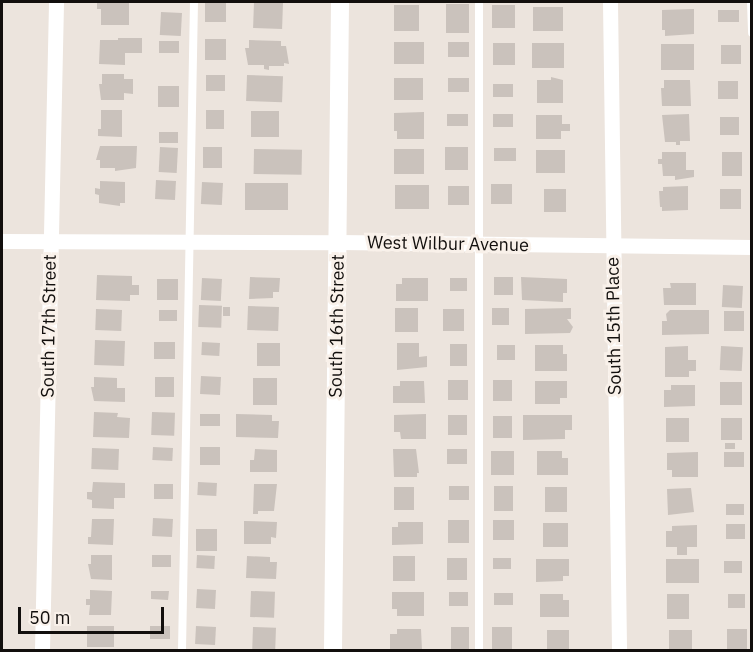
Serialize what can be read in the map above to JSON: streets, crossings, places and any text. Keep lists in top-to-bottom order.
{
  "streets": {
    "street": [
      "West Wilbur Avenue",
      "South 17th Street",
      "South 16th Street",
      "South 15th Place"
    ]
  },
  "crossings": [
    ["West Wilbur Avenue", "South 17th Street"],
    ["West Wilbur Avenue", "South 16th Street"],
    ["West Wilbur Avenue", "South 15th Place"]
  ],
  "scale_bar": "50 m"
}
